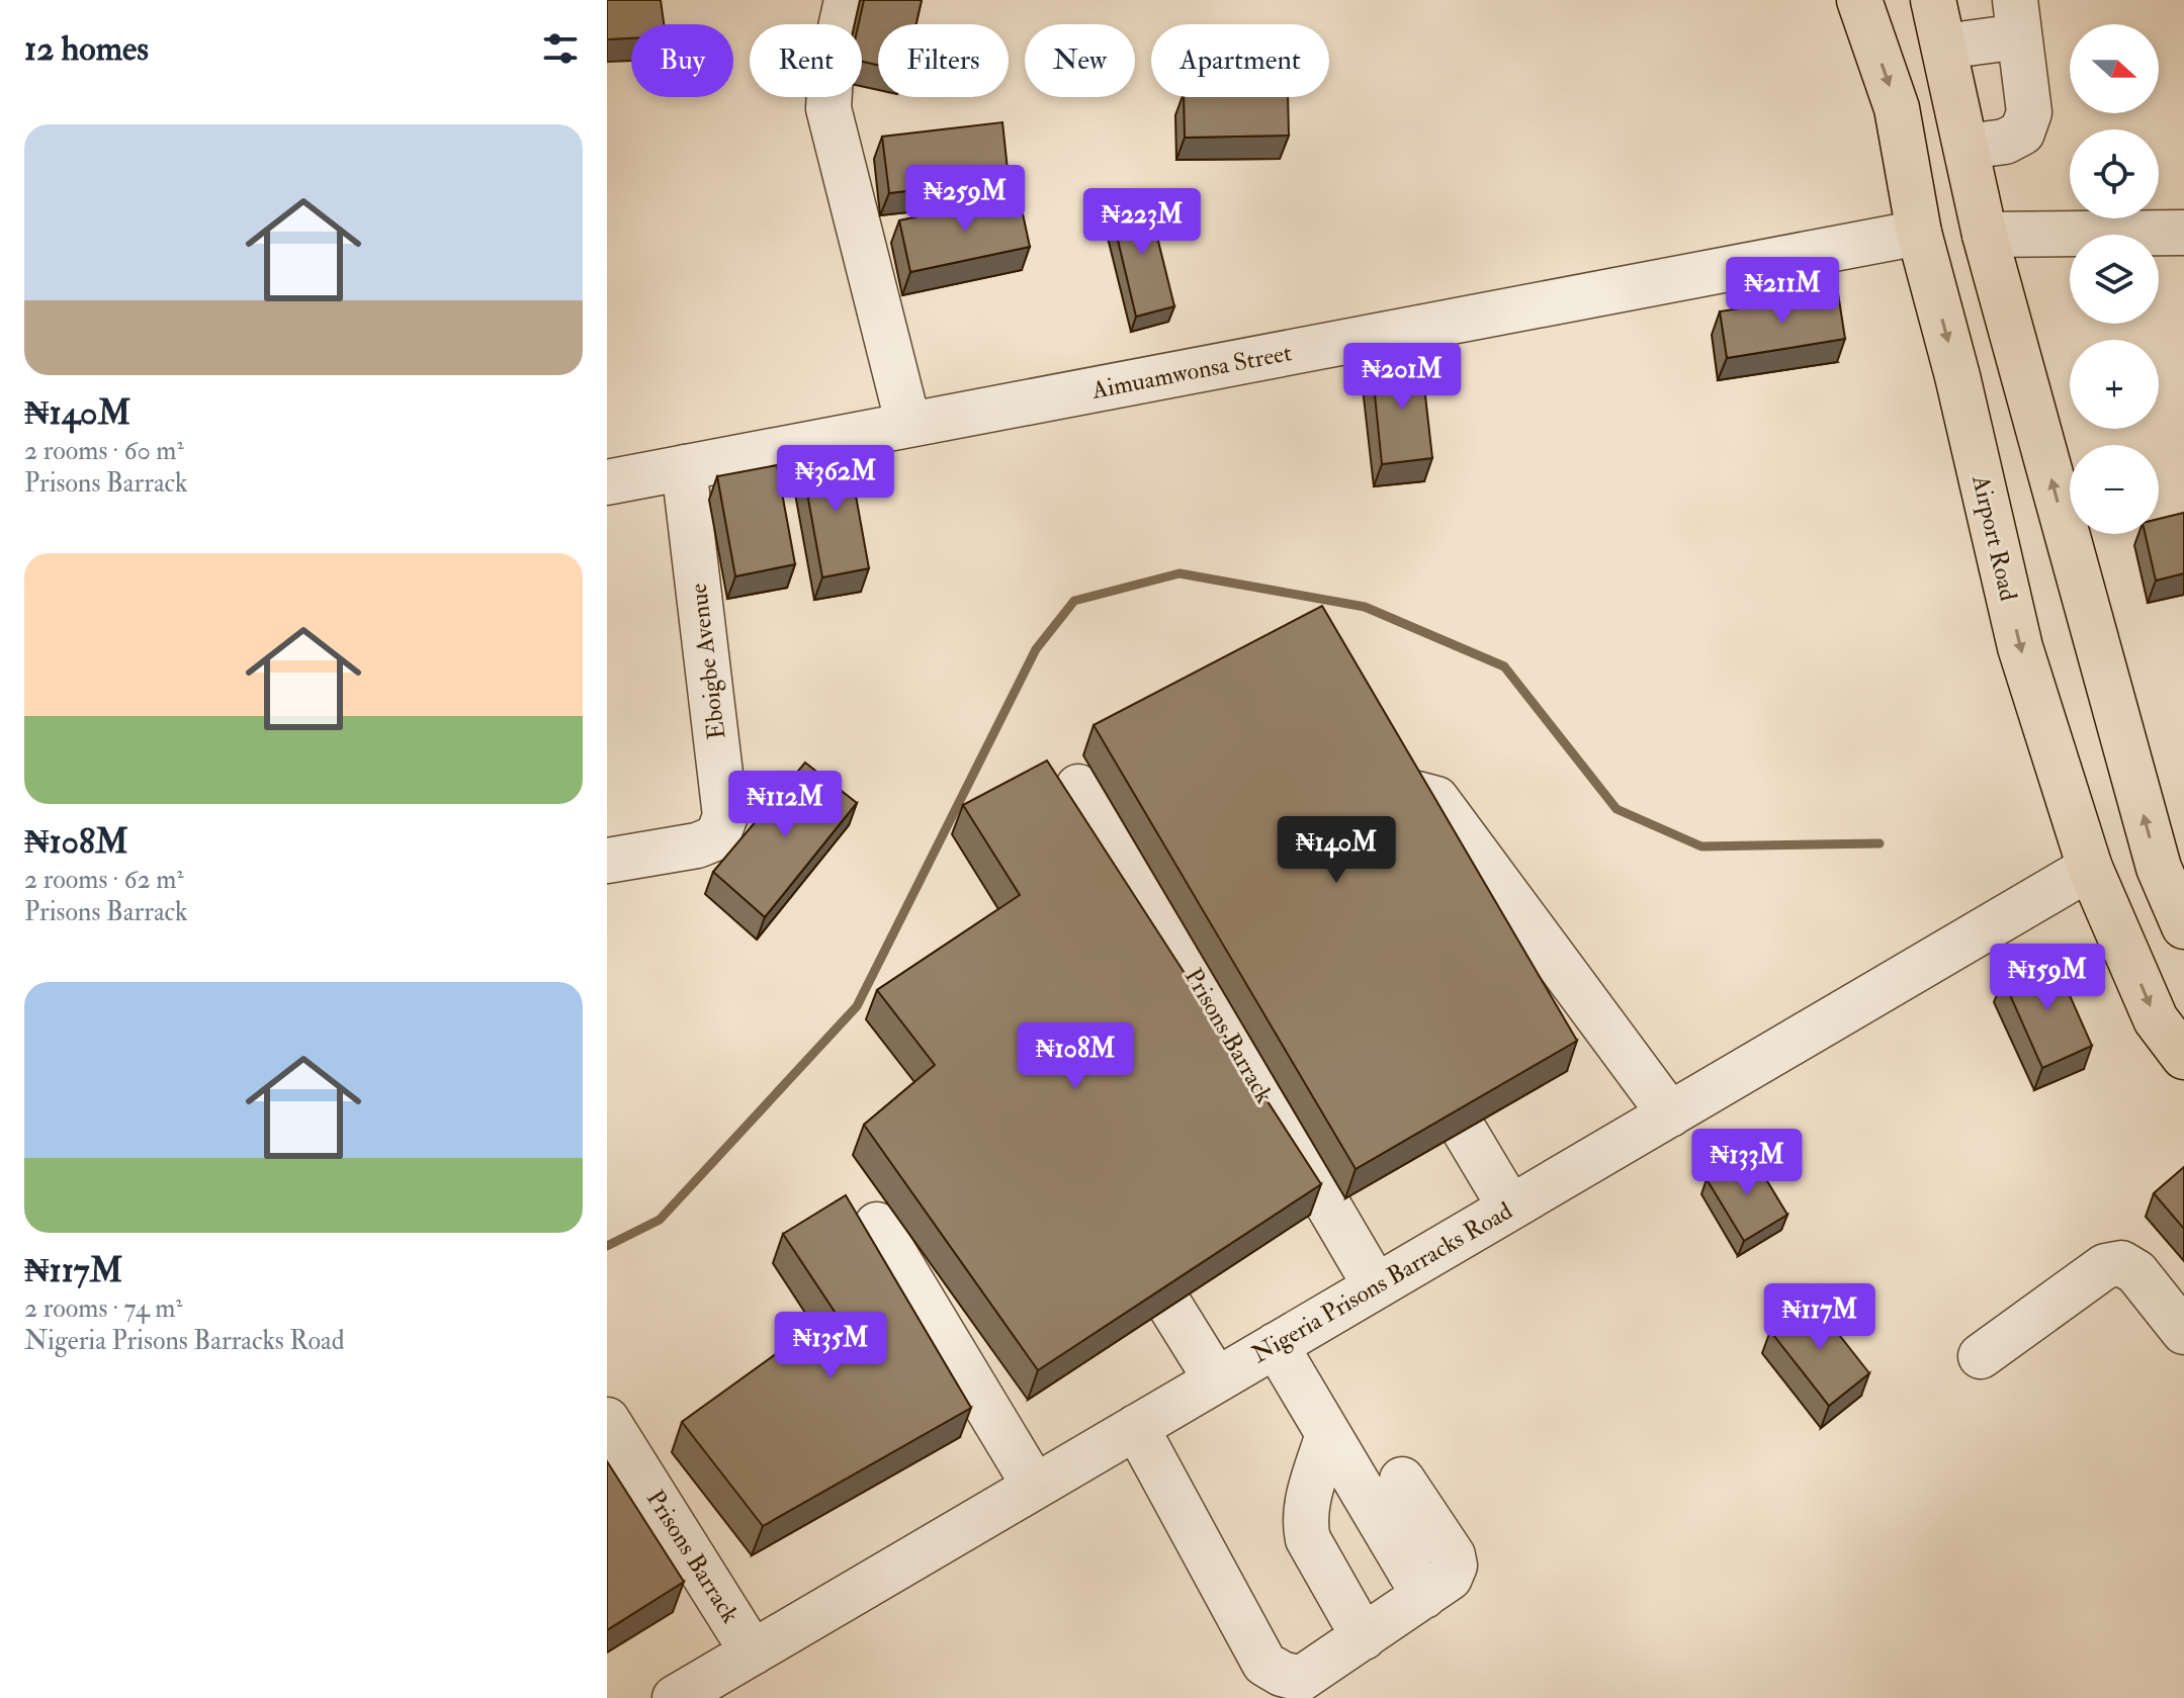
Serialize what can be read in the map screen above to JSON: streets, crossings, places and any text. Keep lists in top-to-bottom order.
{
  "streets": {
    "main road": ["Airport Road"],
    "street": [
      "Aimuamwonsa Street",
      "Eboigbe Avenue",
      "Prisons Barrack",
      "Nigeria Prisons Barracks Road"
    ]
  },
  "crossings": [
    ["Aimuamwonsa Street", "Airport Road"],
    ["Aimuamwonsa Street", "Eboigbe Avenue"],
    ["Airport Road", "Nigeria Prisons Barracks Road"],
    ["Prisons Barrack", "Nigeria Prisons Barracks Road"]
  ],
  "north": "right",
  "page": {
    "heading": "12 homes",
    "map_buttons": ["+", "−"],
    "chip": [
      "Buy",
      "Rent",
      "Filters",
      "New",
      "Apartment"
    ],
    "list": [
      {
        "name": "₦140M",
        "note": "2 rooms · 60 m² · Prisons Barrack"
      },
      {
        "name": "₦108M",
        "note": "2 rooms · 62 m² · Prisons Barrack"
      },
      {
        "name": "₦117M",
        "note": "2 rooms · 74 m² · Nigeria Prisons Barracks Road"
      }
    ],
    "price": [
      "₦259M",
      "₦223M",
      "₦211M",
      "₦201M",
      "₦362M",
      "₦112M",
      "₦140M",
      "₦159M",
      "₦108M",
      "₦133M",
      "₦117M",
      "₦135M"
    ]
  }
}
